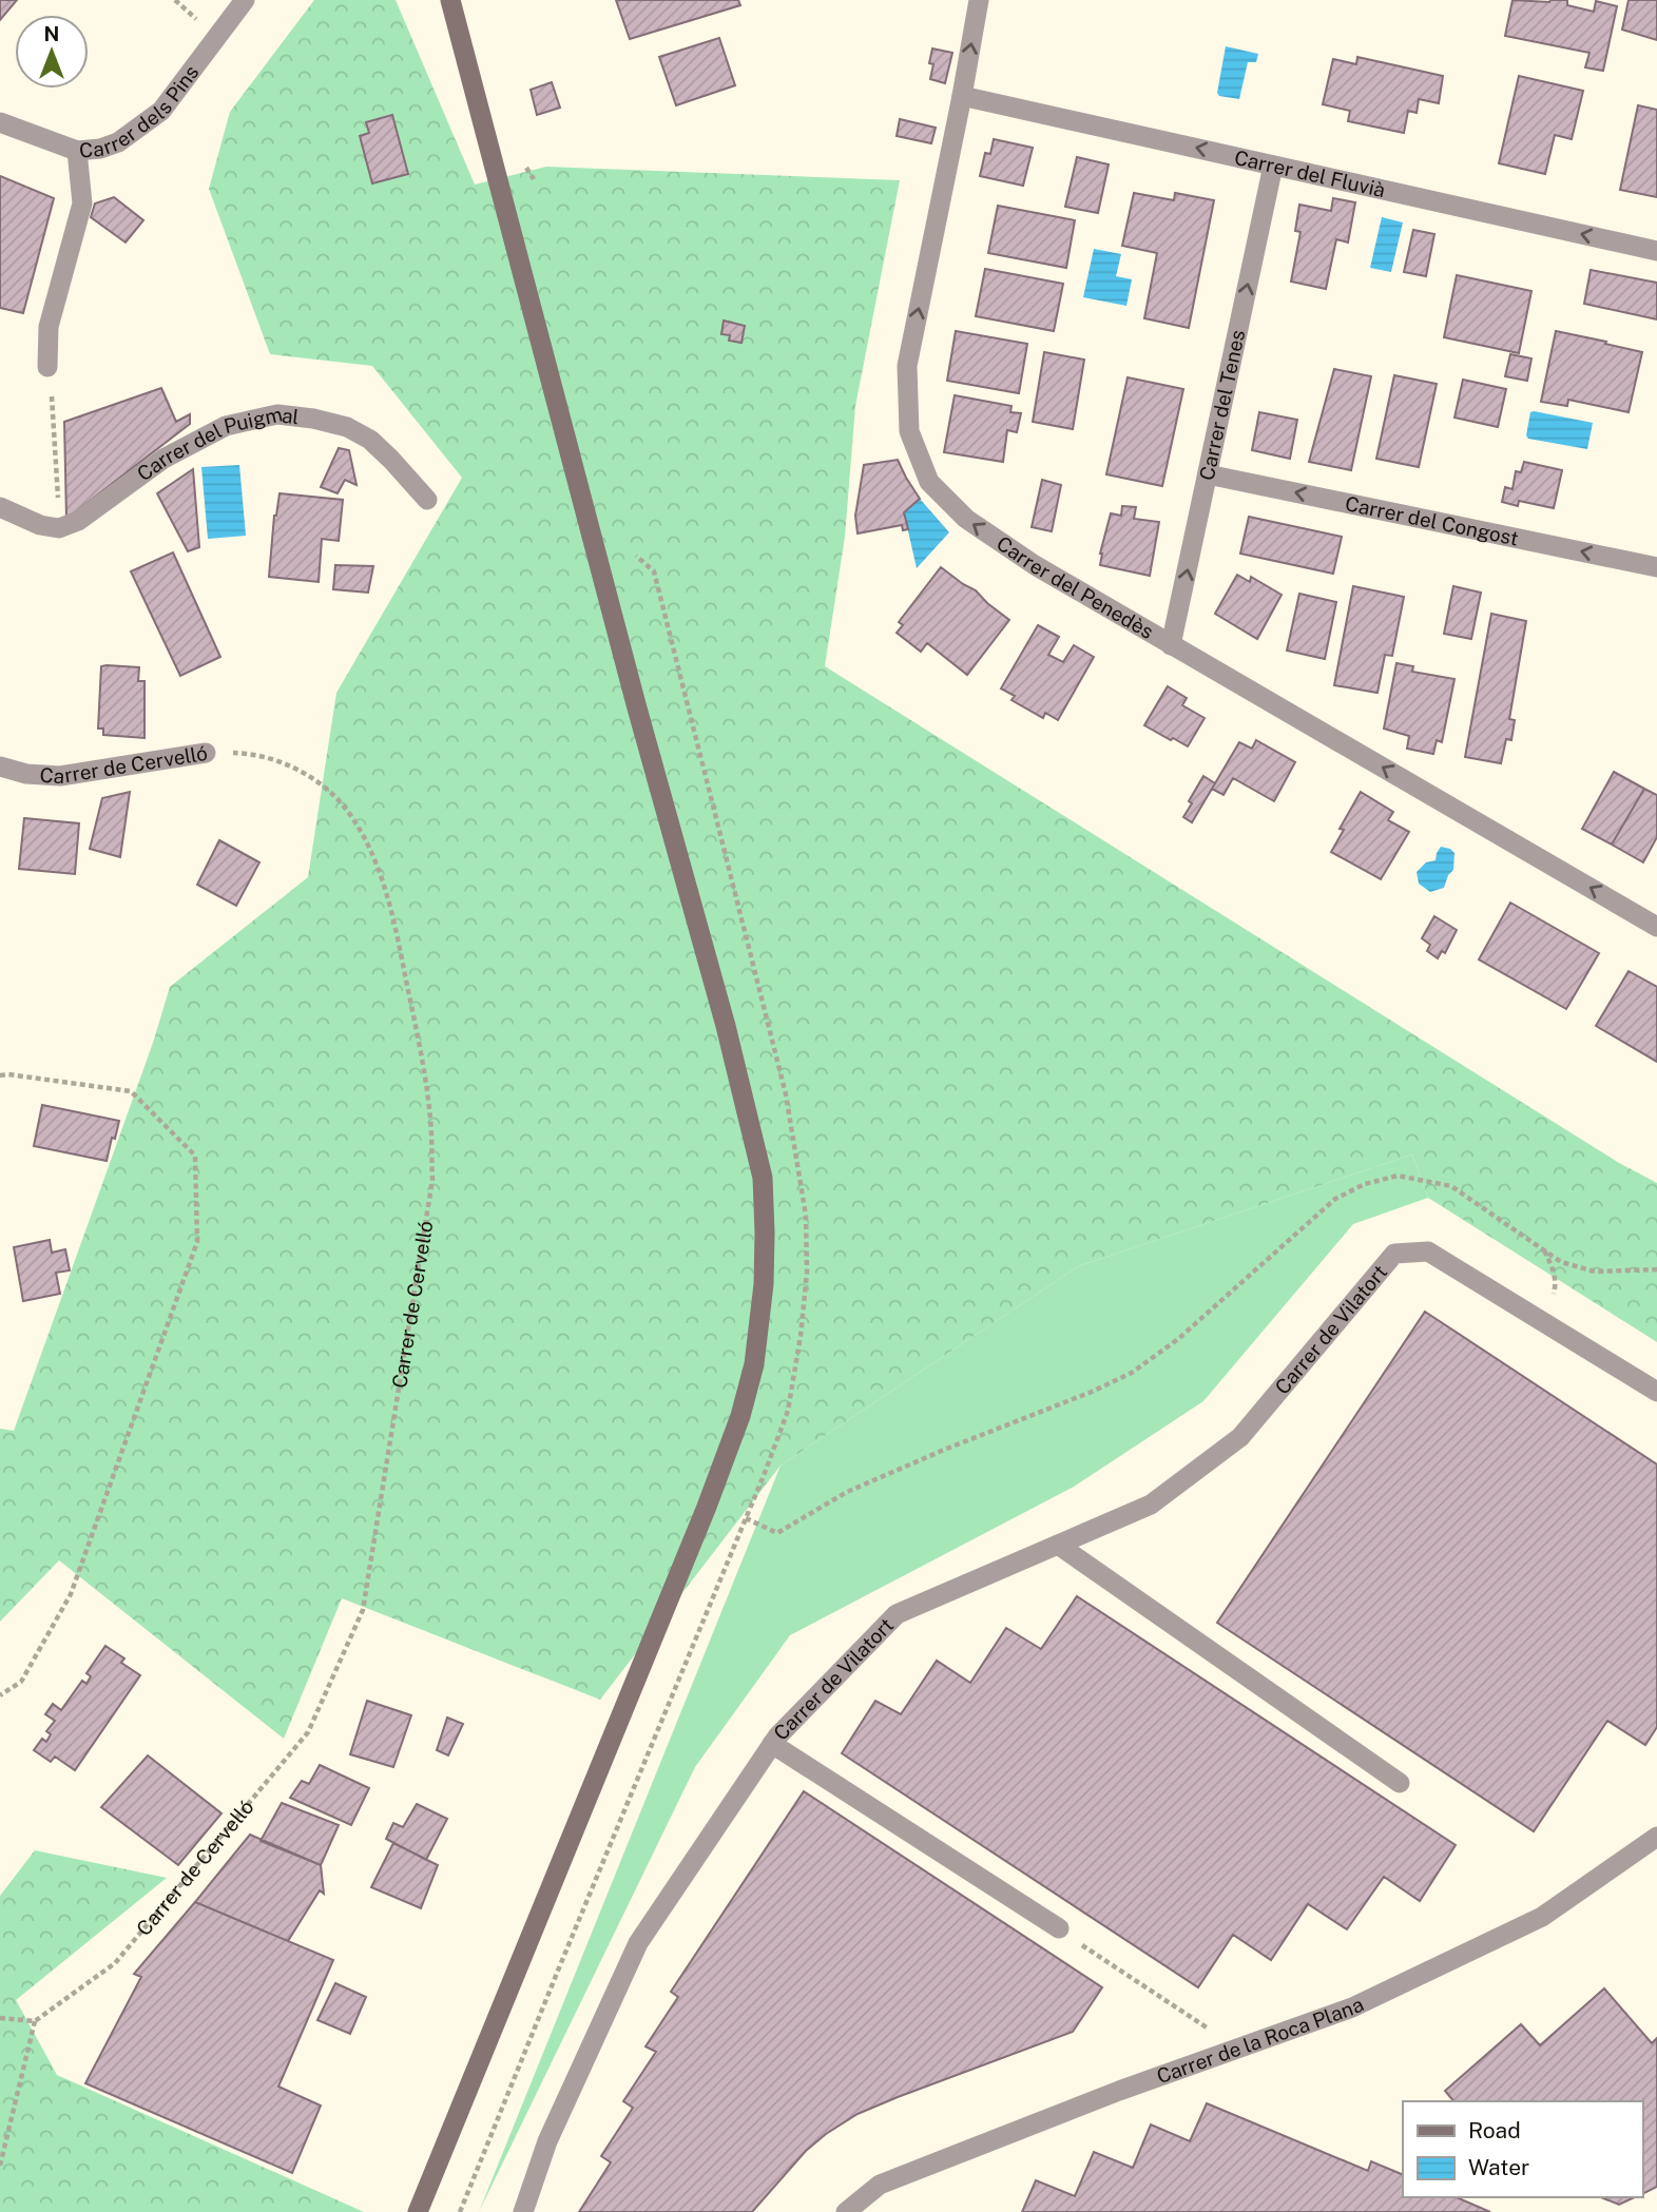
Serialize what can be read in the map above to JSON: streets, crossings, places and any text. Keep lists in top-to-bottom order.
{
  "streets": {
    "street": [
      "Carrer dels Pins",
      "Carrer del Fluvià",
      "Carrer del Tenes",
      "Carrer del Puigmal",
      "Carrer del Congost",
      "Carrer del Penedès",
      "Carrer de Cervelló",
      "Carrer de Vilatort",
      "Carrer de la Roca Plana"
    ]
  },
  "crossings": [
    ["Carrer del Fluvià", "Carrer del Tenes"],
    ["Carrer del Fluvià", "Carrer del Penedès"],
    ["Carrer del Tenes", "Carrer del Congost"],
    ["Carrer del Tenes", "Carrer del Penedès"]
  ],
  "one_way": [
    "Carrer del Fluvià",
    "Carrer del Tenes",
    "Carrer del Congost",
    "Carrer del Penedès"
  ],
  "legend": ["Road", "Water"],
  "north": "top"
}
